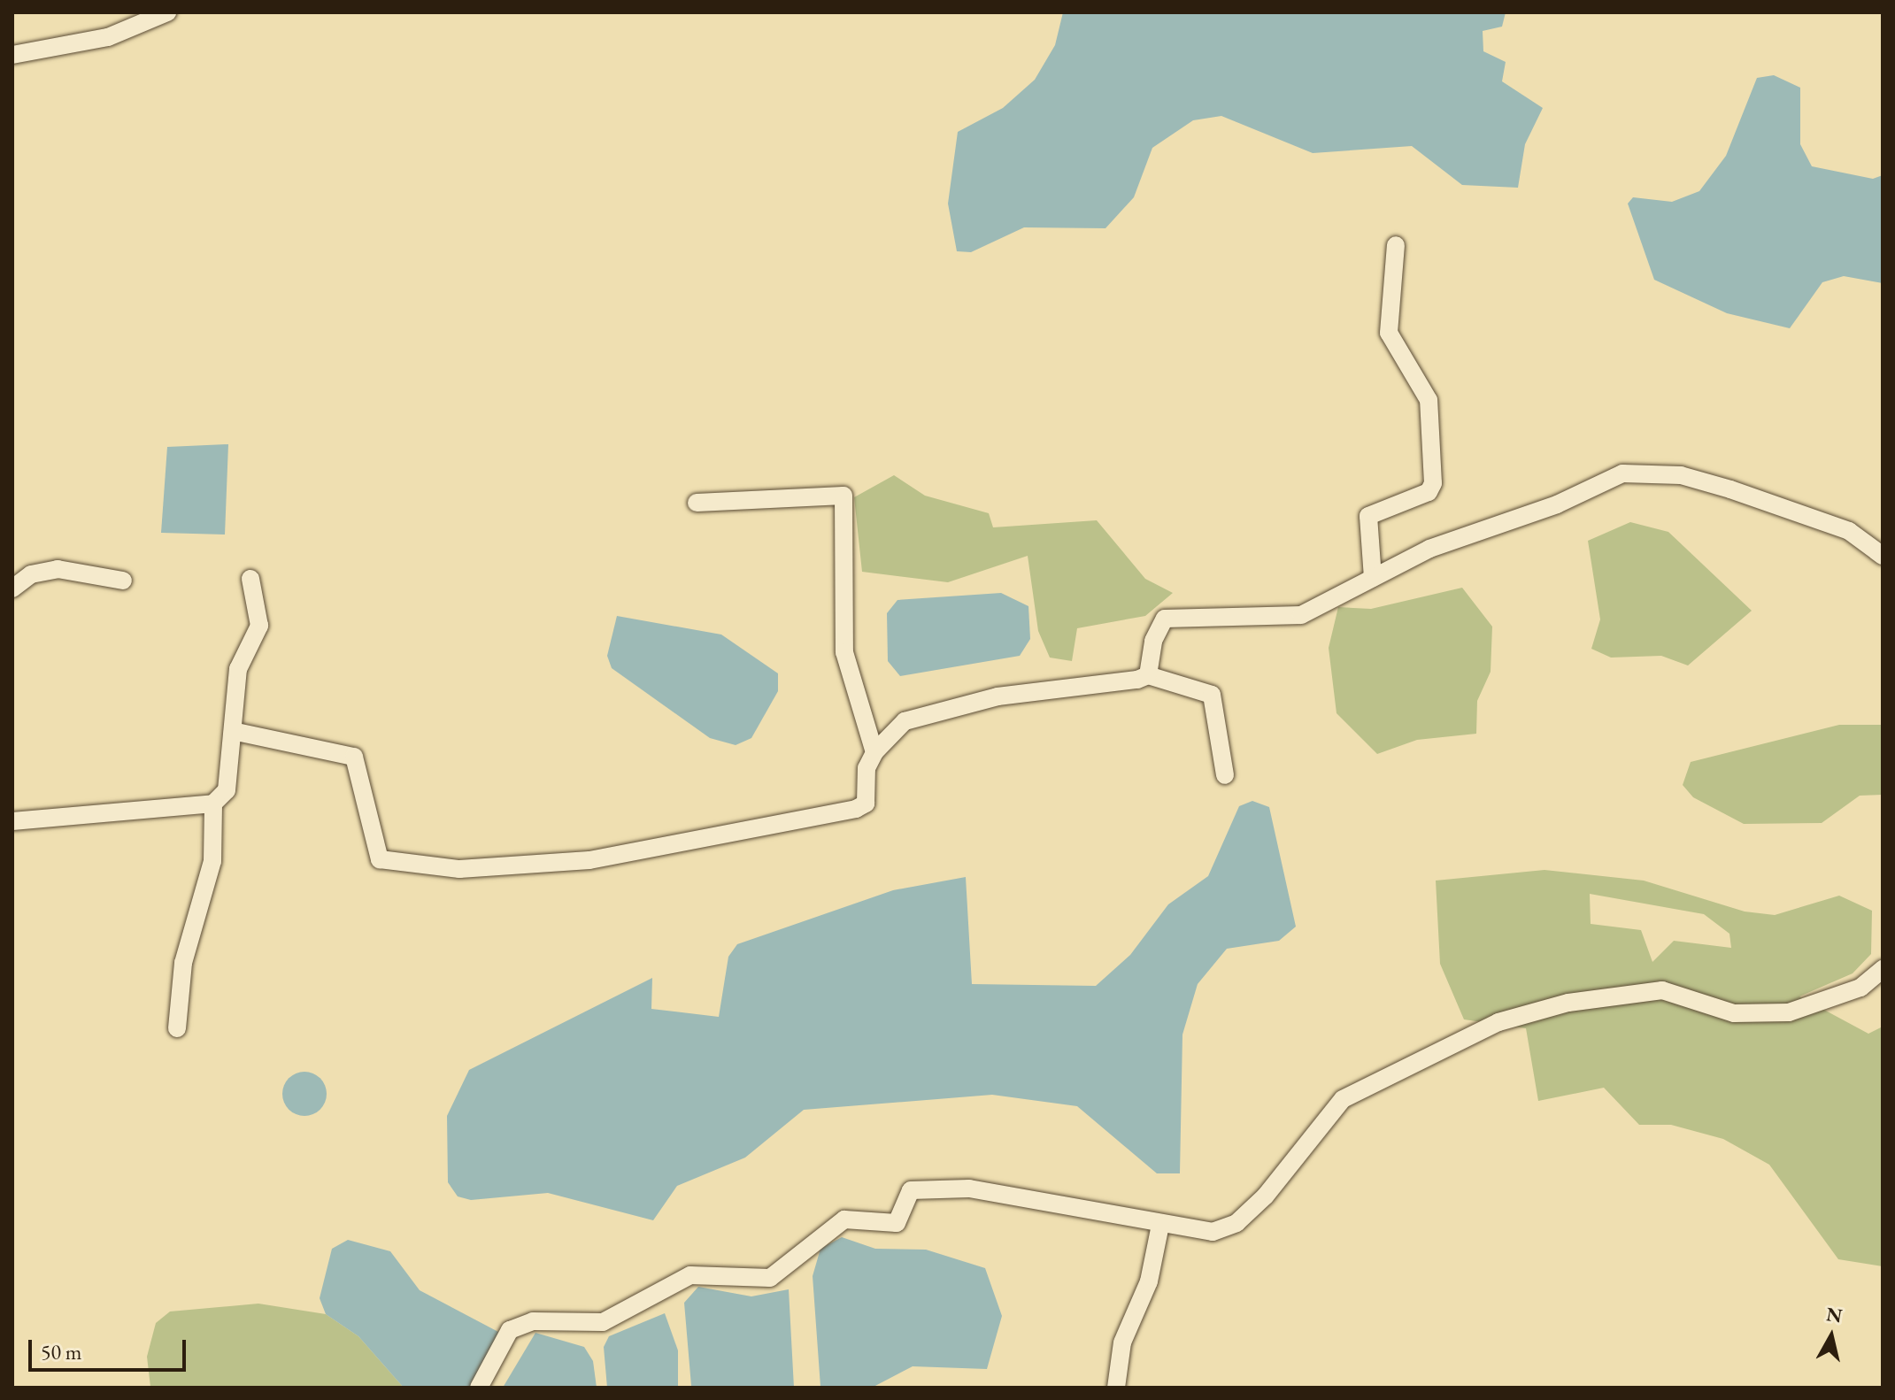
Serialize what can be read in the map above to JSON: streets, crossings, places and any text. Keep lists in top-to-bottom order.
{
  "scale_bar": "50 m",
  "north": "top"
}
